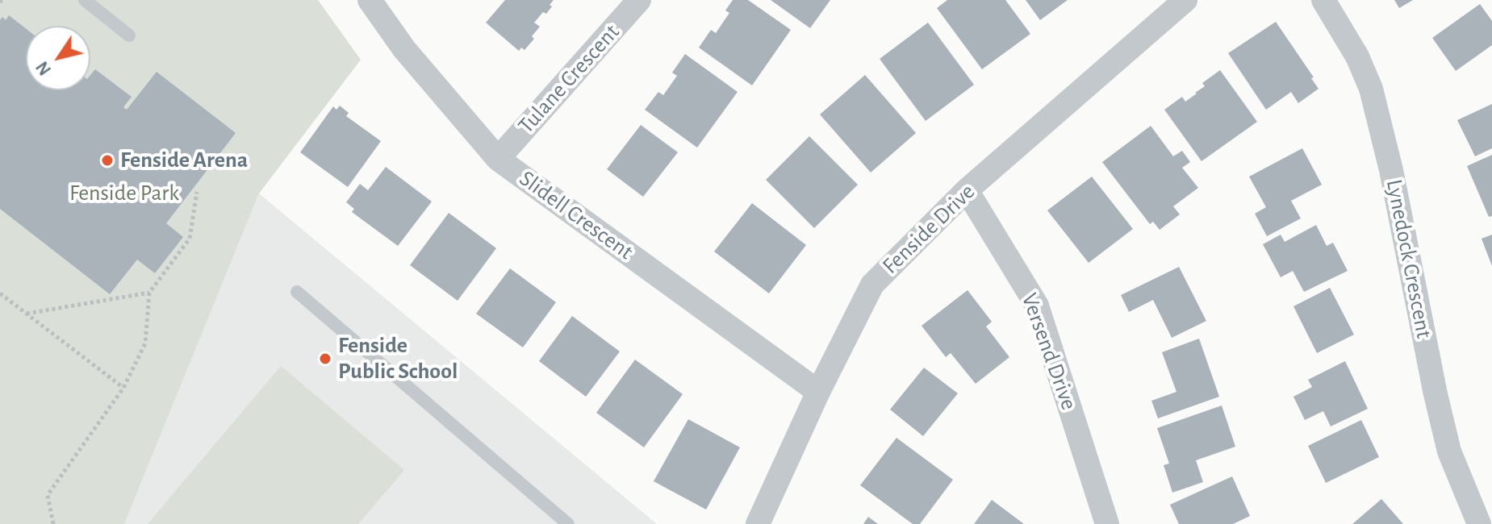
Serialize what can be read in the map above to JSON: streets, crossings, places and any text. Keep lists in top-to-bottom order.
{
  "streets": {
    "street": [
      "Tulane Crescent",
      "Slidell Crescent",
      "Fenside Drive",
      "Lynedock Crescent",
      "Versend Drive"
    ]
  },
  "crossings": [
    ["Tulane Crescent", "Slidell Crescent"],
    ["Slidell Crescent", "Fenside Drive"],
    ["Fenside Drive", "Versend Drive"]
  ],
  "parks": ["Fenside Park"],
  "places": ["Fenside Arena", "Fenside Public School"],
  "north": "bottom left"
}
